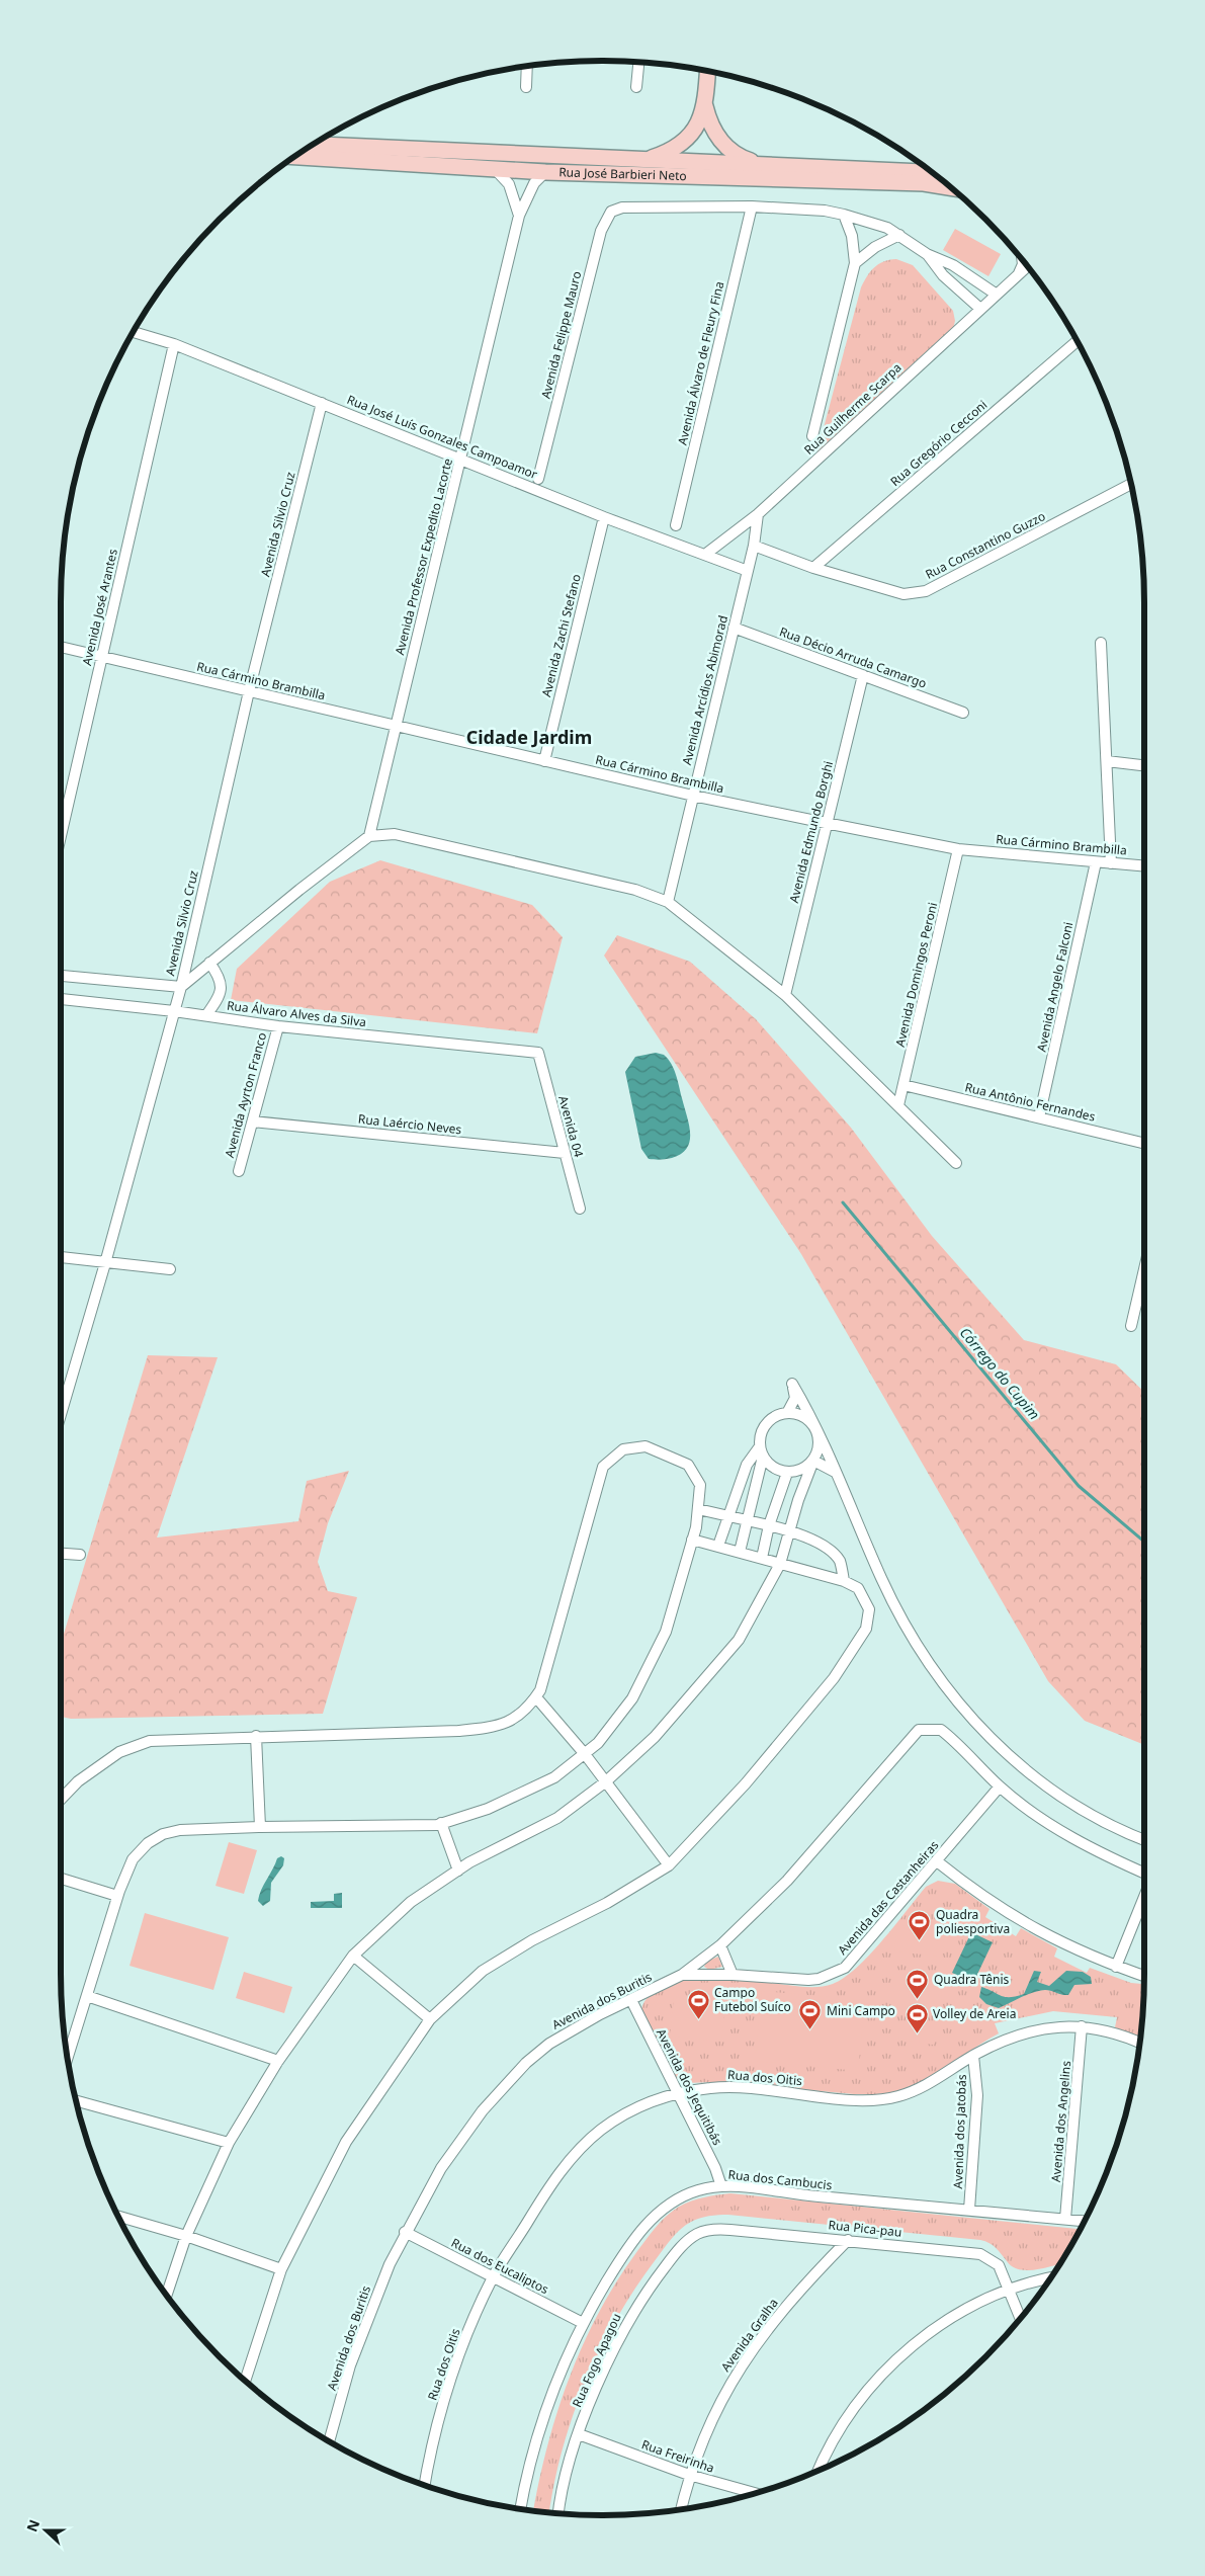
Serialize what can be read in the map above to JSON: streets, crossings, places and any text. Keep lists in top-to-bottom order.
{
  "streets": {
    "main road": ["Rua José Barbieri Neto"],
    "street": [
      "Avenida Felippe Mauro",
      "Avenida Álvaro de Fleury Fina",
      "Rua Guilherme Scarpa",
      "Rua José Luís Gonzales Campoamor",
      "Rua Gregório Cecconi",
      "Avenida Silvio Cruz",
      "Rua Constantino Guzzo",
      "Avenida Professor Expedito Lacorte",
      "Avenida José Arantes",
      "Avenida Zachi Stefano",
      "Rua Décio Arruda Camargo",
      "Rua Cármino Brambilla",
      "Avenida Arcídios Abimorad",
      "Avenida Edmundo Borghi",
      "Avenida Domingos Peroni",
      "Avenida Angelo Falconi",
      "Rua Álvaro Alves da Silva",
      "Avenida Ayrton Franco",
      "Rua Antônio Fernandes",
      "Rua Laércio Neves",
      "Avenida 04",
      "Avenida das Castanheiras",
      "Avenida dos Buritis",
      "Rua dos Oitis",
      "Avenida dos Jequitibás",
      "Avenida dos Angelins",
      "Avenida dos Jatobás",
      "Rua dos Cambucis",
      "Rua Pica-pau",
      "Rua dos Eucaliptos",
      "Avenida Gralha",
      "Rua Fogo Apagou",
      "Rua Freirinha"
    ]
  },
  "crossings": [
    ["Rua José Barbieri Neto", "Avenida Professor Expedito Lacorte"],
    ["Avenida Felippe Mauro", "Avenida Álvaro de Fleury Fina"],
    ["Rua Guilherme Scarpa", "Rua José Luís Gonzales Campoamor"],
    ["Rua Guilherme Scarpa", "Avenida Arcídios Abimorad"],
    ["Rua José Luís Gonzales Campoamor", "Avenida Silvio Cruz"],
    ["Rua José Luís Gonzales Campoamor", "Avenida Professor Expedito Lacorte"],
    ["Rua José Luís Gonzales Campoamor", "Avenida José Arantes"],
    ["Rua José Luís Gonzales Campoamor", "Avenida Zachi Stefano"],
    ["Rua José Luís Gonzales Campoamor", "Avenida Arcídios Abimorad"],
    ["Rua Gregório Cecconi", "Rua Constantino Guzzo"],
    ["Avenida Silvio Cruz", "Rua Cármino Brambilla"],
    ["Avenida Silvio Cruz", "Rua Álvaro Alves da Silva"],
    ["Rua Constantino Guzzo", "Avenida Arcídios Abimorad"],
    ["Avenida Professor Expedito Lacorte", "Rua Cármino Brambilla"],
    ["Avenida José Arantes", "Rua Cármino Brambilla"],
    ["Avenida Zachi Stefano", "Rua Cármino Brambilla"],
    ["Rua Décio Arruda Camargo", "Avenida Arcídios Abimorad"],
    ["Rua Décio Arruda Camargo", "Avenida Edmundo Borghi"],
    ["Rua Cármino Brambilla", "Avenida Arcídios Abimorad"],
    ["Rua Cármino Brambilla", "Avenida Edmundo Borghi"],
    ["Rua Cármino Brambilla", "Avenida Domingos Peroni"],
    ["Rua Cármino Brambilla", "Avenida Angelo Falconi"],
    ["Avenida Domingos Peroni", "Rua Antônio Fernandes"],
    ["Avenida Angelo Falconi", "Rua Antônio Fernandes"],
    ["Rua Álvaro Alves da Silva", "Avenida Ayrton Franco"],
    ["Rua Álvaro Alves da Silva", "Avenida 04"],
    ["Avenida Ayrton Franco", "Rua Laércio Neves"],
    ["Rua Laércio Neves", "Avenida 04"],
    ["Avenida das Castanheiras", "Avenida dos Buritis"],
    ["Avenida dos Buritis", "Avenida dos Jequitibás"],
    ["Avenida dos Buritis", "Rua dos Eucaliptos"],
    ["Rua dos Oitis", "Avenida dos Jequitibás"],
    ["Rua dos Oitis", "Avenida dos Angelins"],
    ["Rua dos Oitis", "Avenida dos Jatobás"],
    ["Rua dos Oitis", "Rua dos Eucaliptos"],
    ["Avenida dos Jequitibás", "Rua dos Cambucis"],
    ["Avenida dos Angelins", "Rua dos Cambucis"],
    ["Avenida dos Jatobás", "Rua dos Cambucis"],
    ["Rua dos Cambucis", "Rua dos Eucaliptos"],
    ["Rua Pica-pau", "Avenida Gralha"],
    ["Rua Pica-pau", "Rua Fogo Apagou"],
    ["Avenida Gralha", "Rua Freirinha"],
    ["Rua Fogo Apagou", "Rua Freirinha"]
  ],
  "districts": ["Cidade Jardim"],
  "water": ["Córrego do Cupim"],
  "places": {
    "sports": [
      "Quadra poliesportiva",
      "Quadra Tênis",
      "Campo Futebol Suíco",
      "Mini Campo",
      "Volley de Areia"
    ]
  },
  "north": "left"
}
